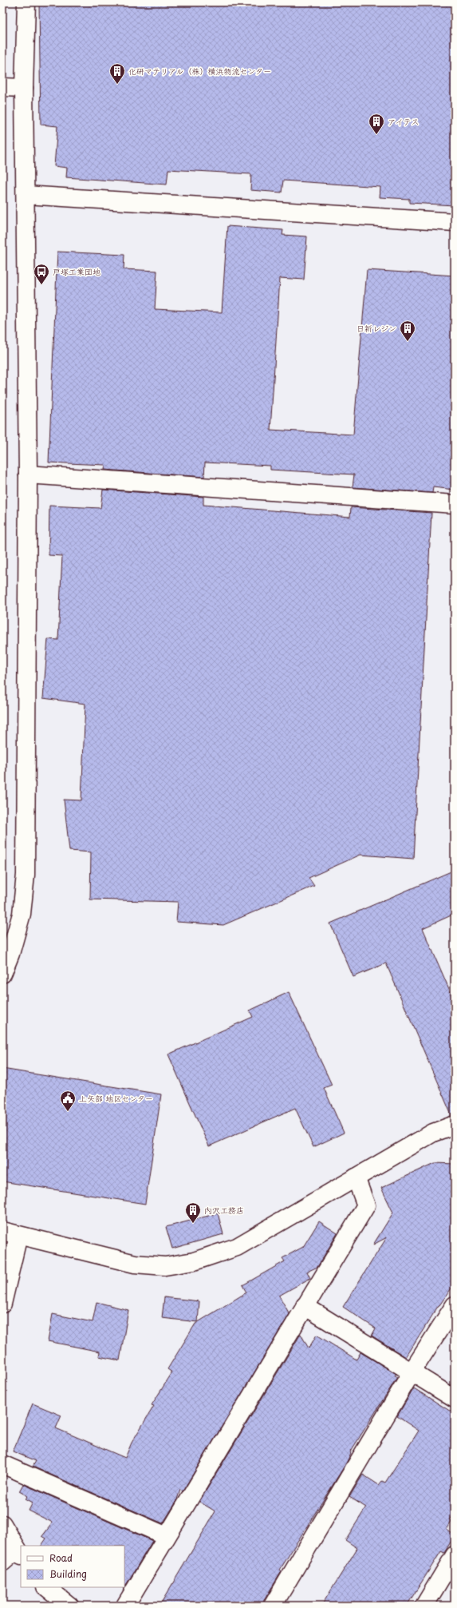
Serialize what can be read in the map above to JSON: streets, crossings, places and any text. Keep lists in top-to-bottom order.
{
  "places": {
    "building": [
      "化研マテリアル（株）横浜物流センター",
      "アイテス",
      "日新レジン",
      "内沢工務店"
    ],
    "bus stop": ["戸塚工業団地"],
    "public building": ["上矢部 地区センター"]
  },
  "legend": ["Road", "Building"]
}
